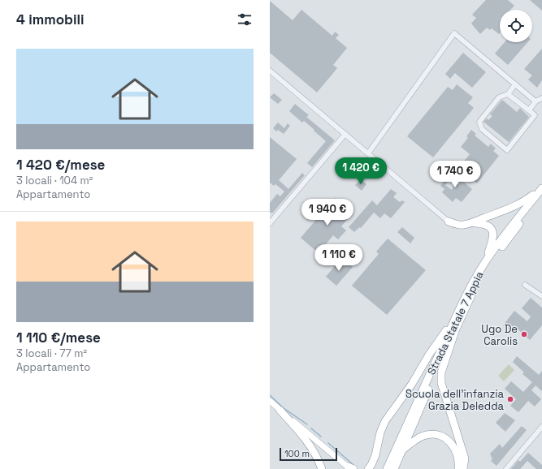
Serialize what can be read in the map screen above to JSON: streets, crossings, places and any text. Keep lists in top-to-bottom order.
{
  "streets": {
    "highway": ["Strada Statale 7 Appia"]
  },
  "places": ["Ugo De Carolis", "Scuola dell'infanzia Grazia Deledda"],
  "scale_bar": "100 m",
  "page": {
    "heading": "4 immobili",
    "list": [
      {
        "name": "1 420 €/mese",
        "note": "3 locali · 104 m² · Appartamento"
      },
      {
        "name": "1 110 €/mese",
        "note": "3 locali · 77 m² · Appartamento"
      }
    ],
    "price": [
      "1 420 €",
      "1 740 €",
      "1 940 €",
      "1 110 €"
    ],
    "scale": "100 m"
  }
}
